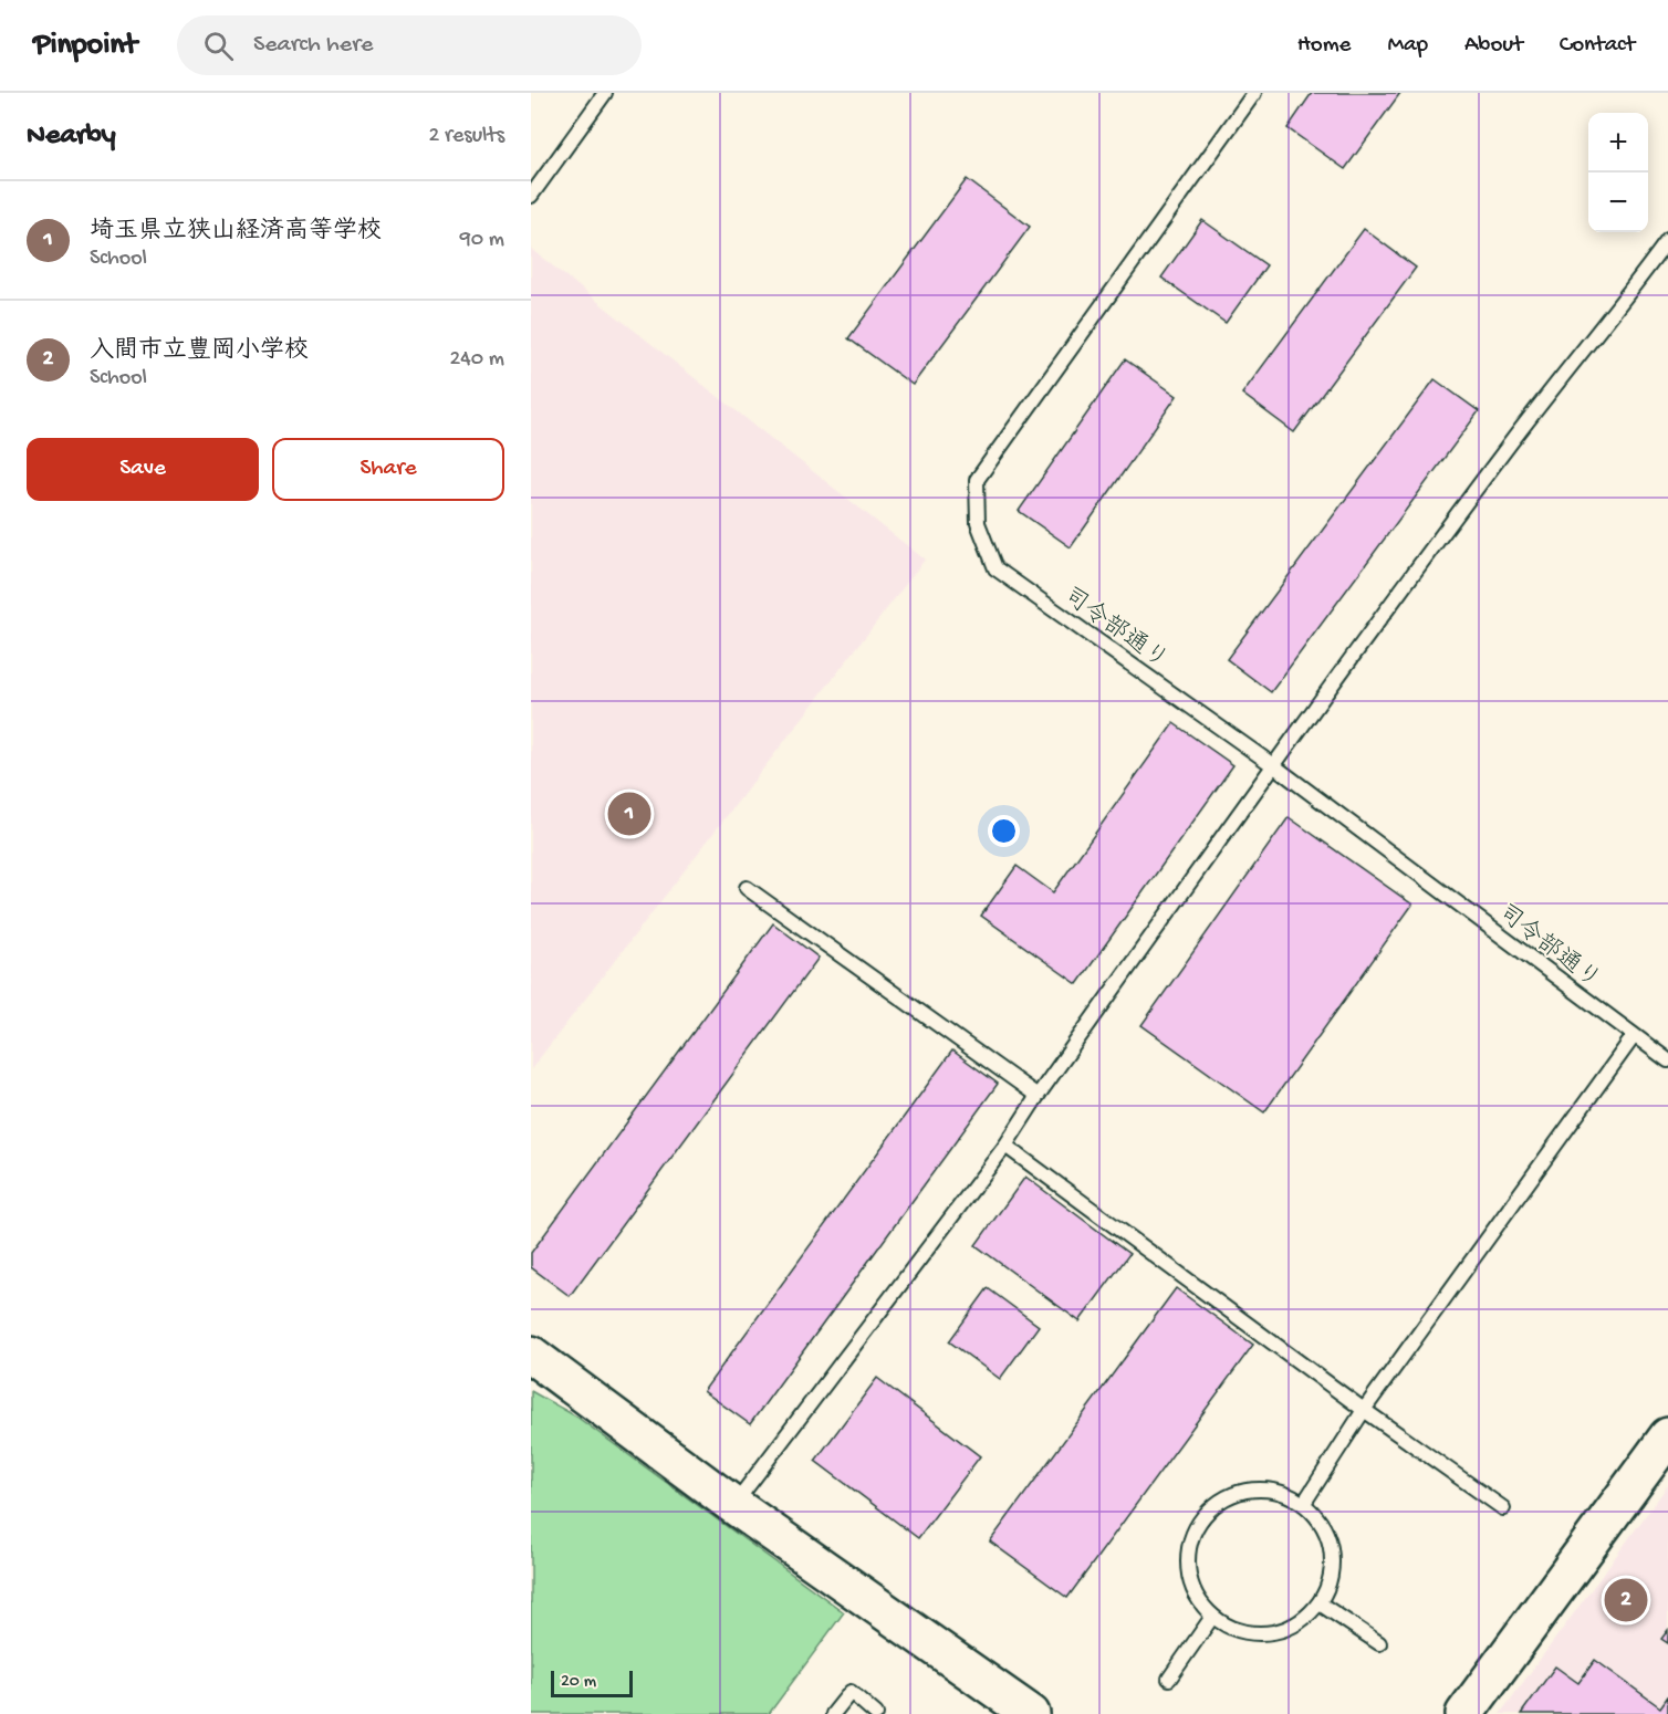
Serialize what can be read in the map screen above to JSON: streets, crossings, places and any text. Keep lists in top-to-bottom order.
{
  "streets": {
    "lane": ["司令部通り"]
  },
  "scale_bar": "20 m",
  "page": {
    "header": "Pinpoint",
    "search": "Search here",
    "nav": [
      "Home",
      "Map",
      "About",
      "Contact"
    ],
    "heading": ["Nearby", "2 results"],
    "map_buttons": ["+", "−"],
    "list": [
      {
        "mark": "1",
        "name": "埼玉県立狭山経済高等学校",
        "note": "School",
        "value": "90 m"
      },
      {
        "mark": "2",
        "name": "入間市立豊岡小学校",
        "note": "School",
        "value": "240 m"
      }
    ],
    "buttons": ["Save", "Share"],
    "pins": ["1", "2"],
    "scale": "20 m"
  }
}
